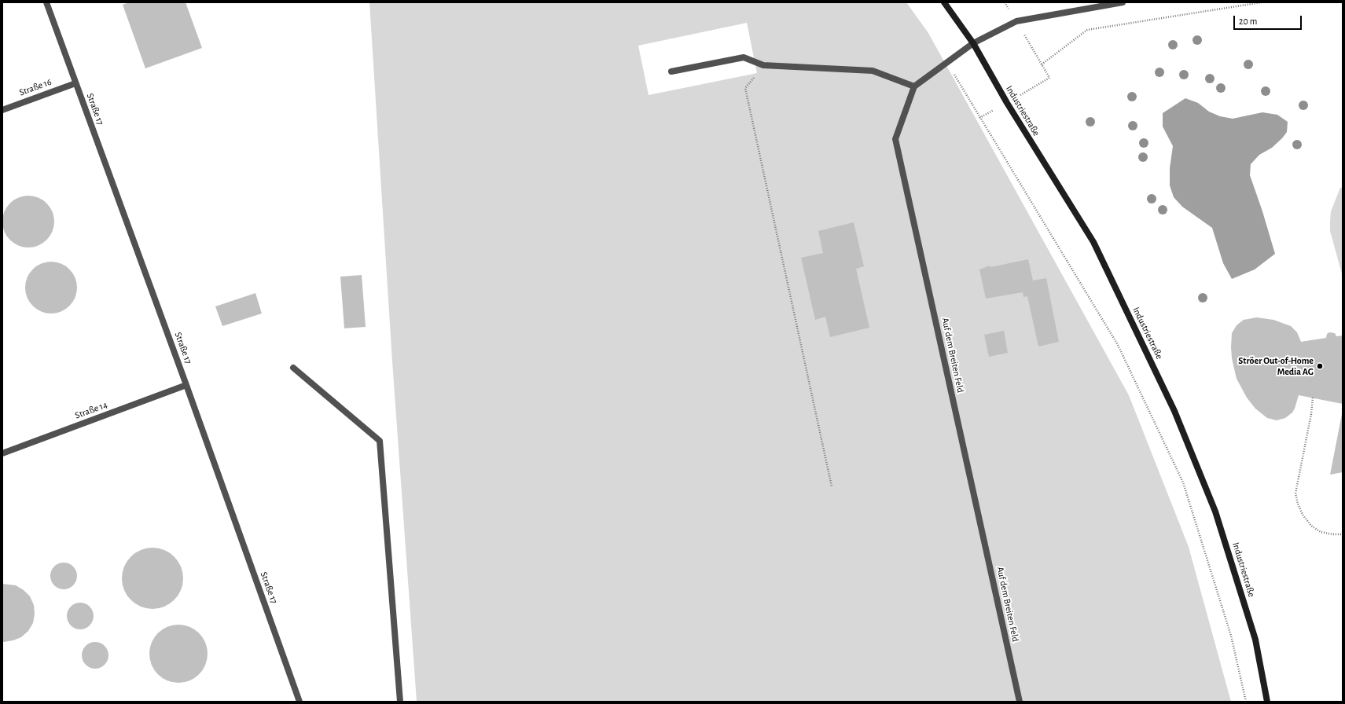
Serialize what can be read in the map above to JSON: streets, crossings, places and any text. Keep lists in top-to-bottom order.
{
  "streets": {
    "main road": ["Industriestraße"],
    "street": [
      "Straße 16",
      "Straße 17",
      "Auf dem Breiten Feld",
      "Straße 14"
    ]
  },
  "crossings": [
    ["Straße 16", "Straße 17"],
    ["Straße 17", "Straße 14"]
  ],
  "places": ["Ströer Out-of-Home Media AG"],
  "scale_bar": "20 m"
}
